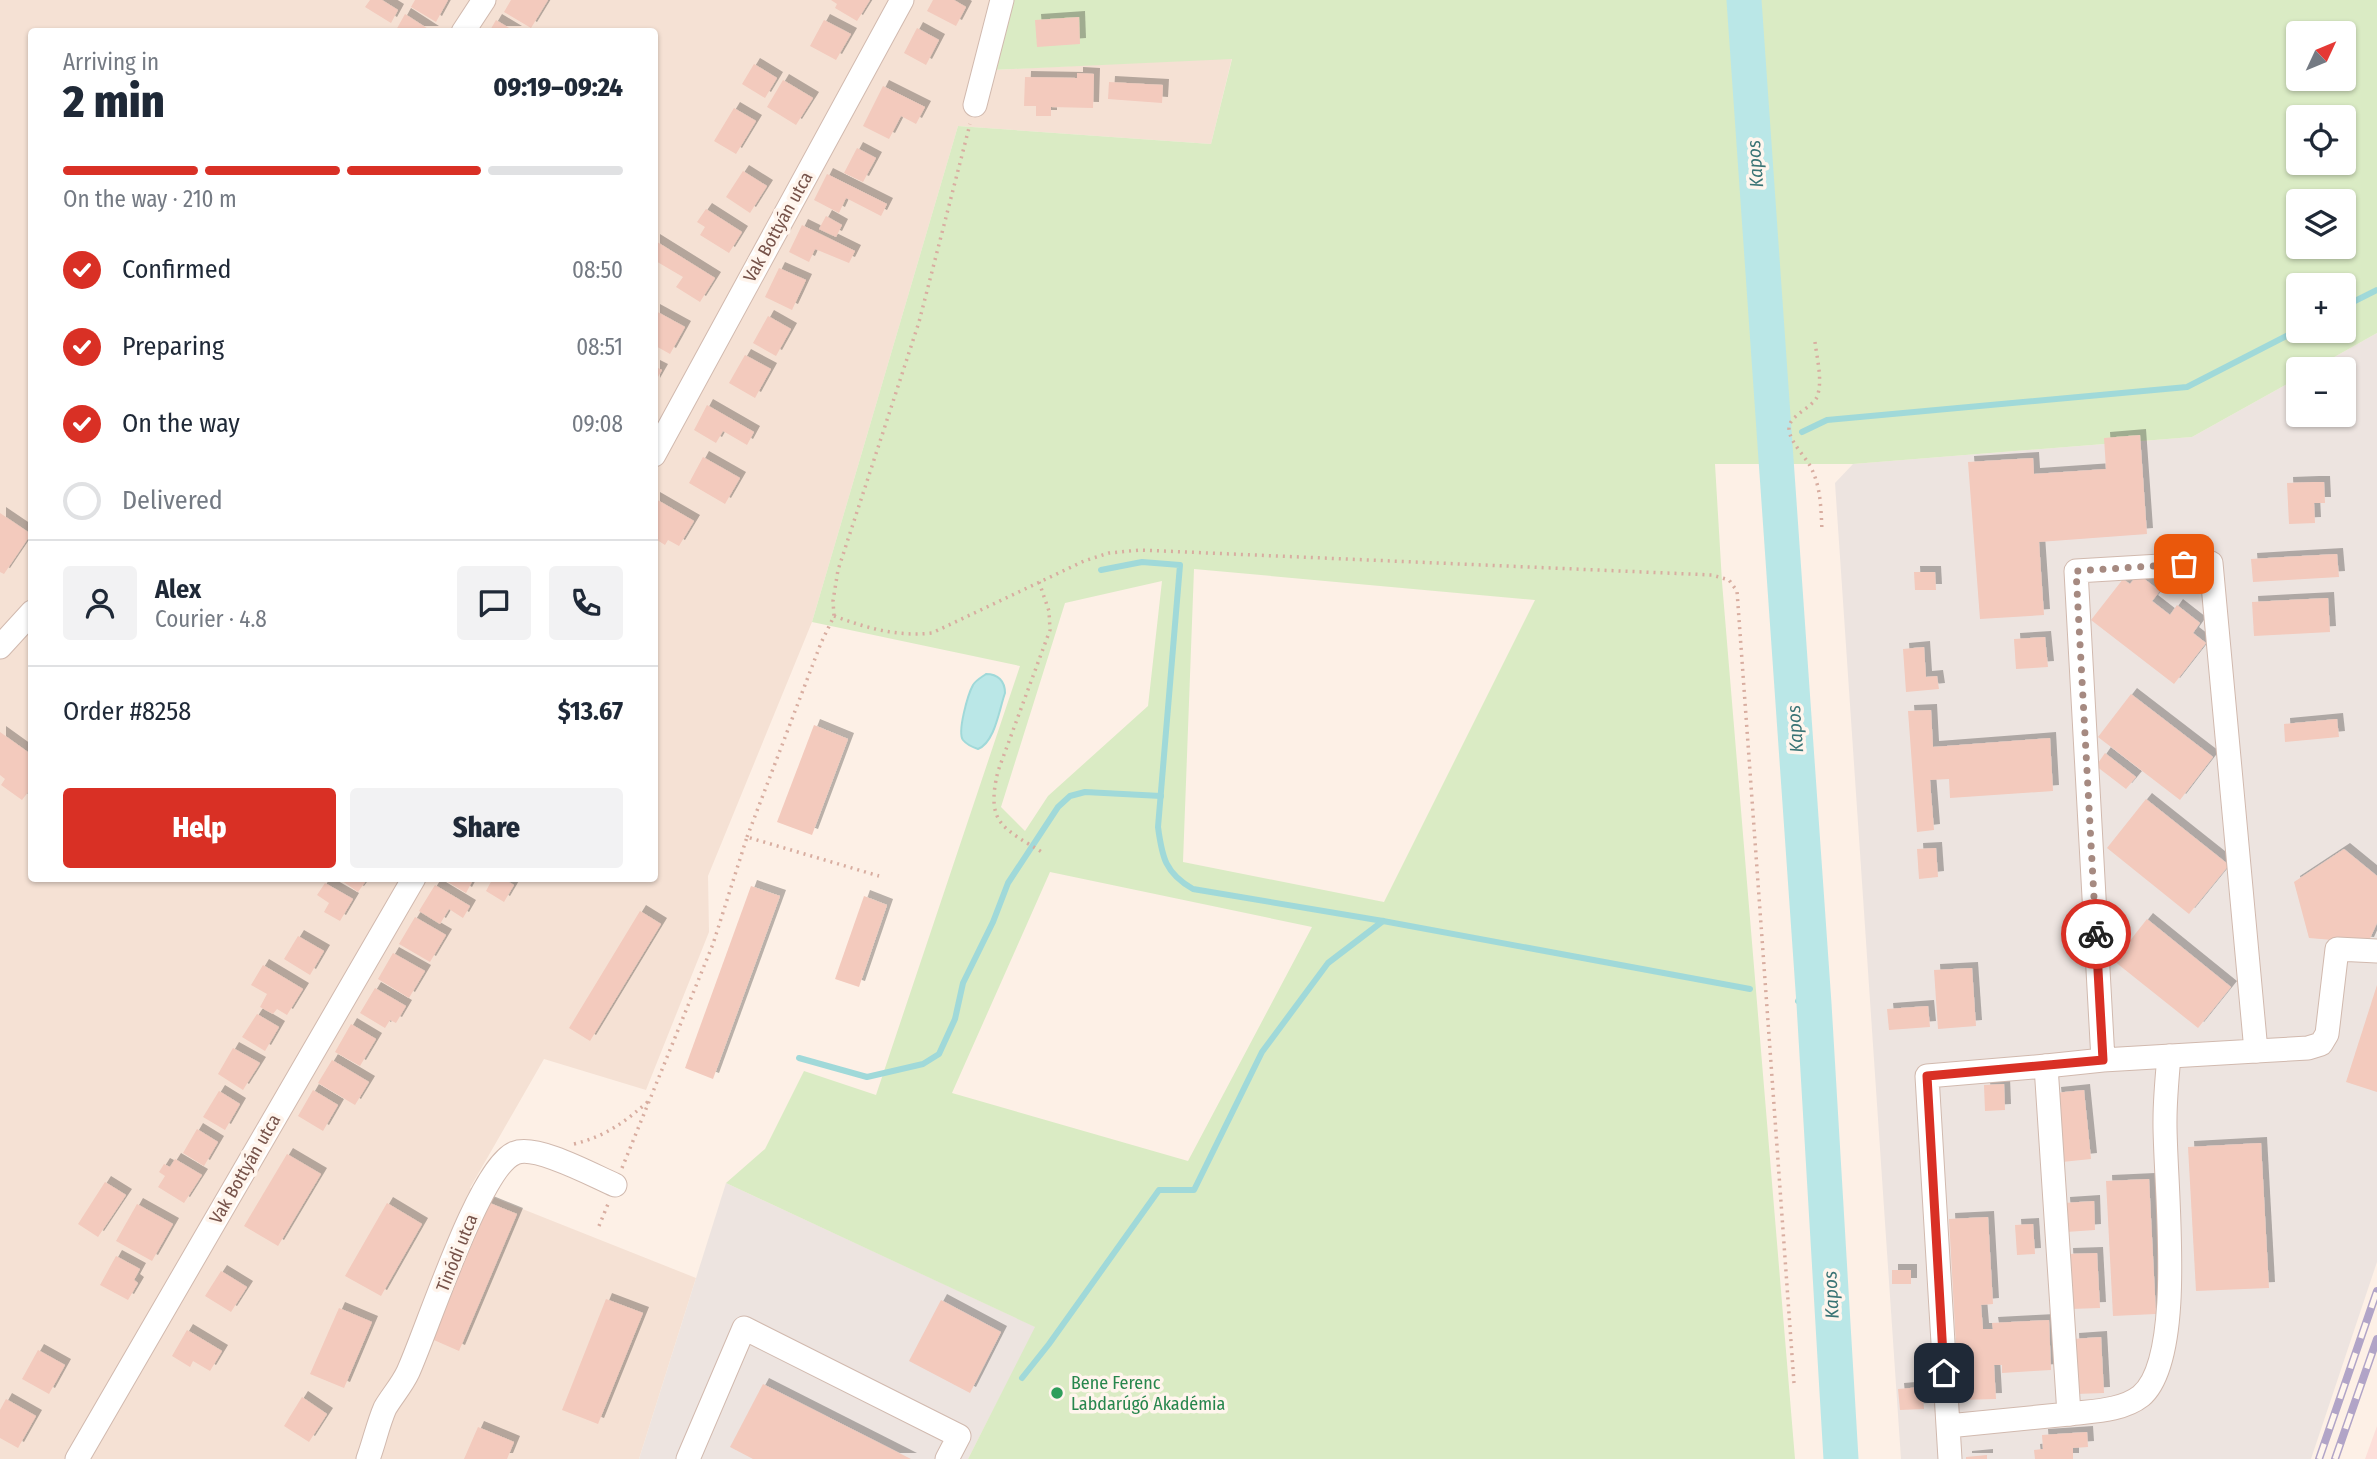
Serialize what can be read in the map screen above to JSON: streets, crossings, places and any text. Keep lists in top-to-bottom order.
{
  "streets": {
    "street": ["Vak Bottyán utca", "Tinódi utca"]
  },
  "water": ["Kapos"],
  "places": ["Bene Ferenc Labdarúgó Akadémia"],
  "north": "top right",
  "page": {
    "map_buttons": ["+", "−"],
    "heading": ["2 min", "Arriving in", "09:19–09:24"],
    "panel": [
      "Alex",
      "Courier · 4.8",
      "Order #8258",
      "$13.67"
    ],
    "bar": "On the way · 210 m",
    "list": [
      ["Confirmed", "08:50"],
      ["Preparing", "08:51"],
      ["On the way", "09:08"],
      "Delivered"
    ],
    "buttons": ["Help", "Share"]
  }
}
